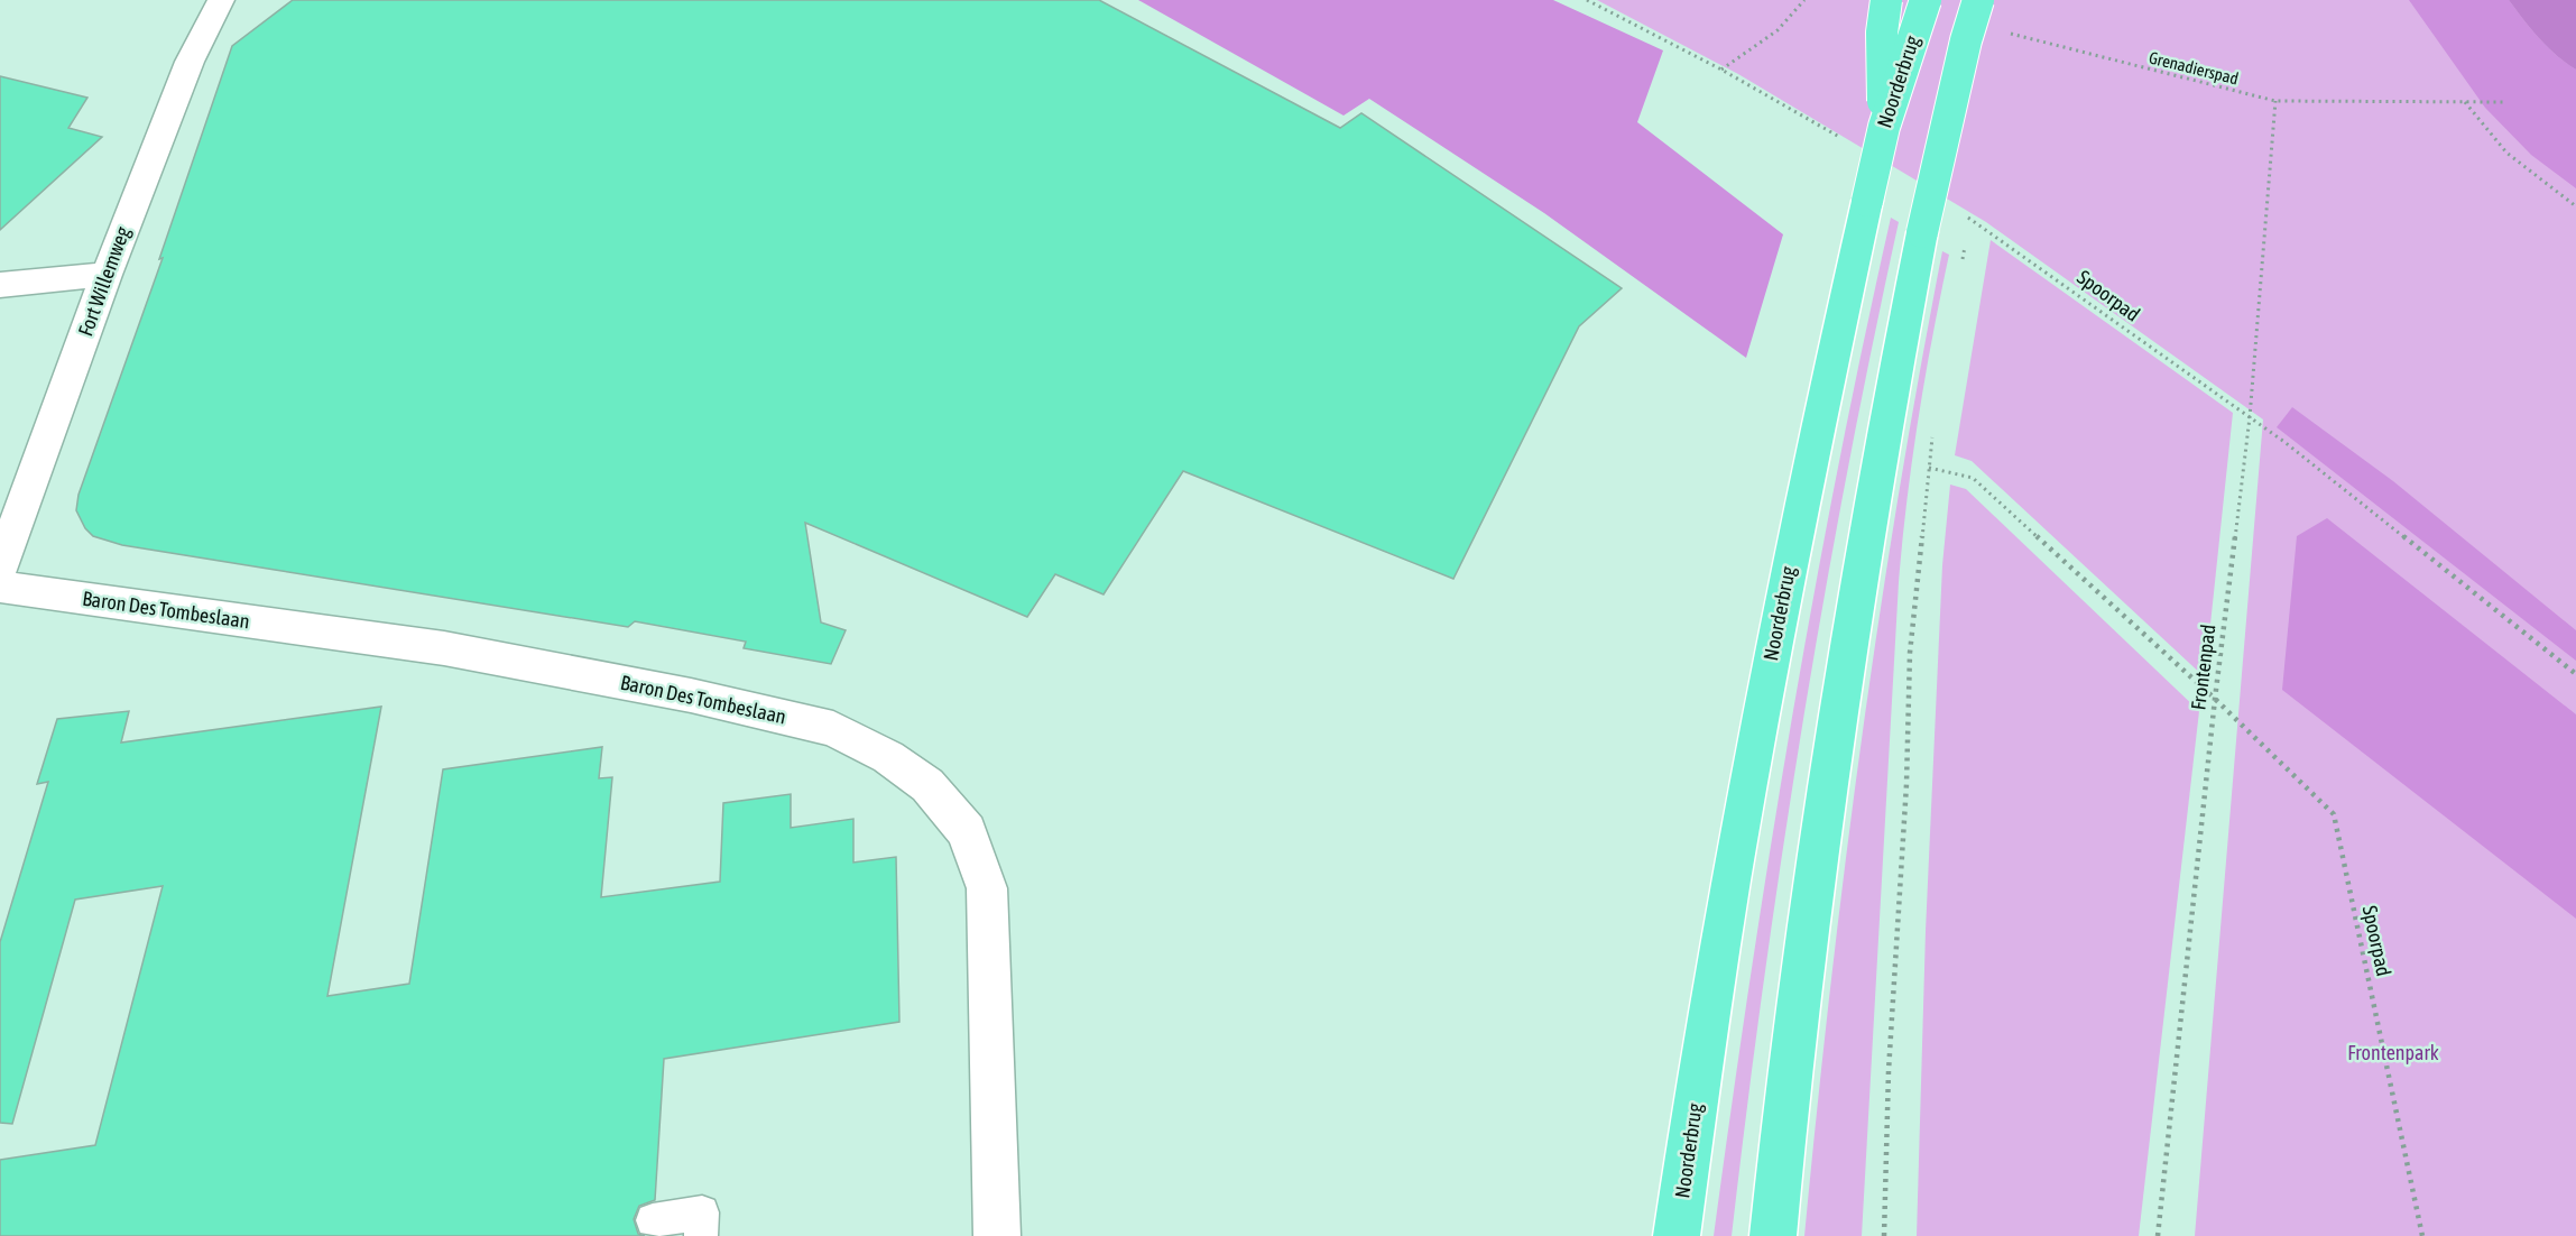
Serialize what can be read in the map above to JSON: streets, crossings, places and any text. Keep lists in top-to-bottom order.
{
  "streets": {
    "main road": ["Noorderbrug"],
    "street": ["Fort Willemweg", "Baron Des Tombeslaan"],
    "path": ["Grenadierspad", "Spoorpad", "Frontenpad"]
  },
  "crossings": [
    ["Grenadierspad", "Frontenpad"],
    ["Spoorpad", "Frontenpad"]
  ],
  "parks": ["Frontenpark"]
}
